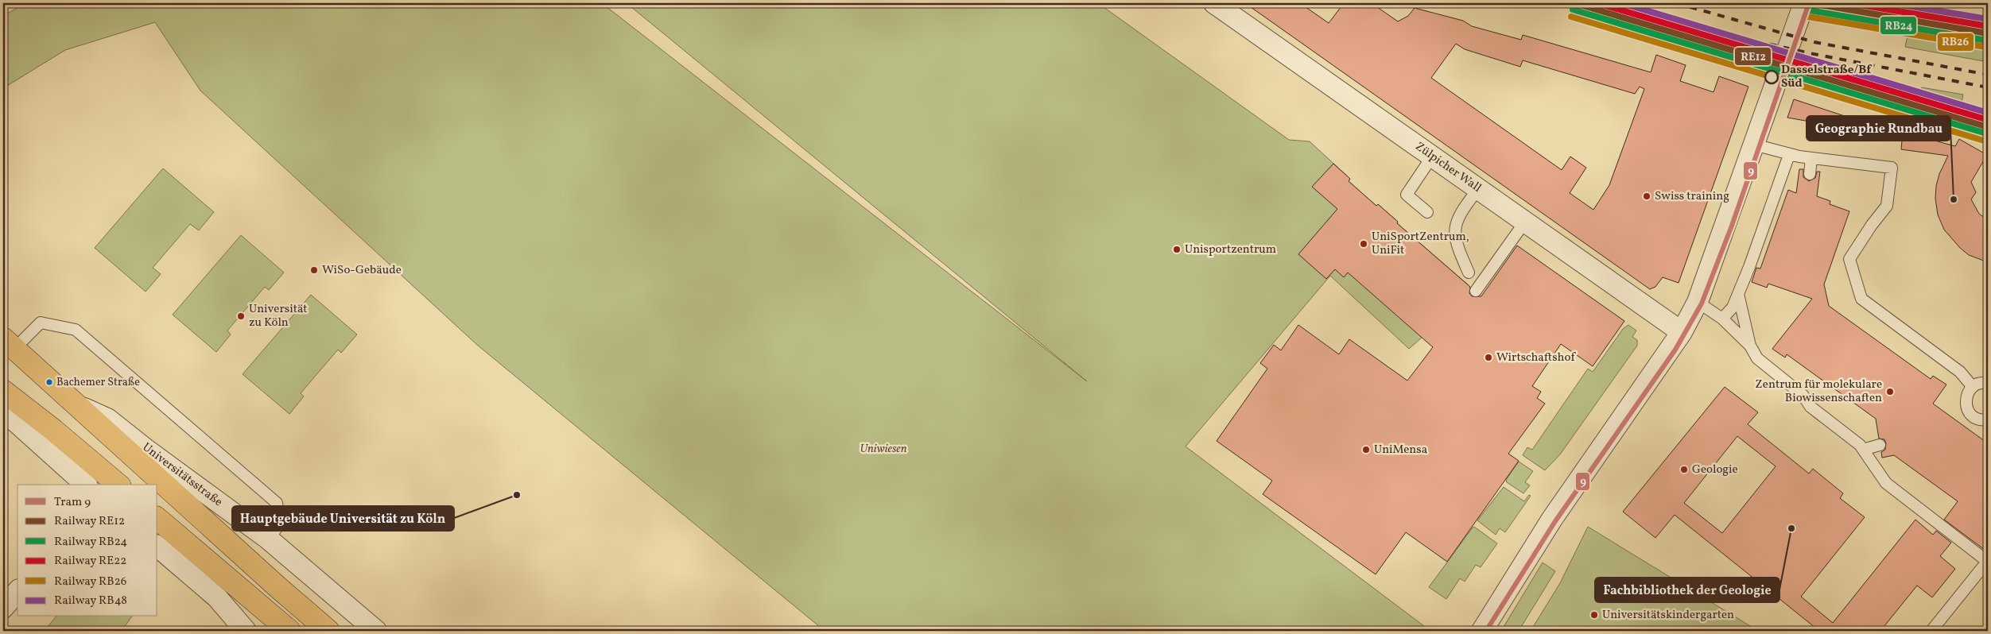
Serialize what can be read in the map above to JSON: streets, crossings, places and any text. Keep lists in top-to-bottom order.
{
  "streets": {
    "main road": ["Universitätsstraße"],
    "street": ["Zülpicher Wall"]
  },
  "parks": ["Uniwiesen"],
  "places": [
    "Dasselstraße/Bf Süd",
    "Swiss training",
    "Geographie Rundbau",
    "UniSportZentrum, UniFit",
    "Unisportzentrum",
    "WiSo-Gebäude",
    "Universität zu Köln",
    "Wirtschaftshof",
    "Bachemer Straße",
    "Zentrum für molekulare Biowissenschaften",
    "UniMensa",
    "Geologie",
    "Hauptgebäude Universität zu Köln",
    "Fachbibliothek der Geologie",
    "Universitätskindergarten"
  ],
  "lines": [
    "tram line 9",
    "rail line RE12",
    "rail line RE22",
    "rail line RB48",
    "rail line RB24",
    "rail line RB26"
  ],
  "legend": [
    "Tram 9",
    "Railway RE12",
    "Railway RB24",
    "Railway RE22",
    "Railway RB26",
    "Railway RB48"
  ]
}
